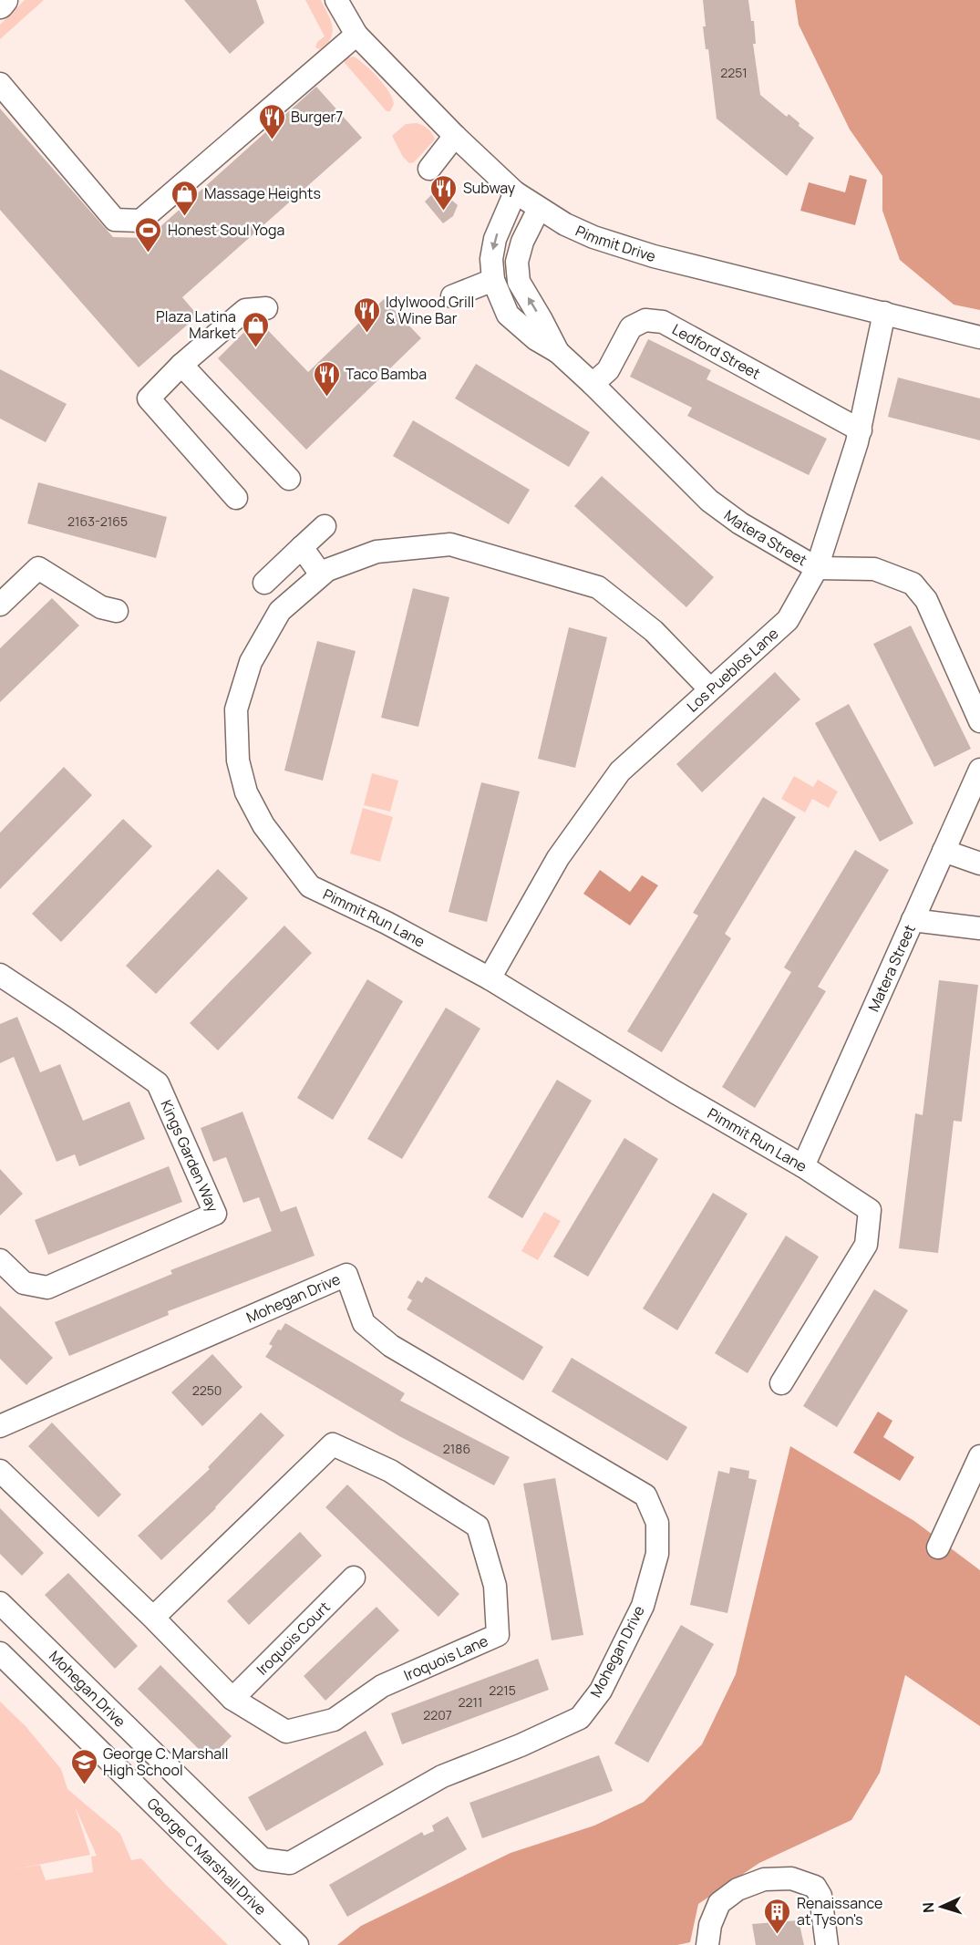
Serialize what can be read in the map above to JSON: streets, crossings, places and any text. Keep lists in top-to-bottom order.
{
  "streets": {
    "street": [
      "Pimmit Drive",
      "Ledford Street",
      "Matera Street",
      "Los Pueblos Lane",
      "Pimmit Run Lane",
      "Kings Garden Way",
      "Mohegan Drive",
      "Iroquois Court",
      "Iroquois Lane",
      "George C Marshall Drive"
    ]
  },
  "crossings": [
    ["Pimmit Drive", "Matera Street"],
    ["Pimmit Drive", "Los Pueblos Lane"],
    ["Ledford Street", "Matera Street"],
    ["Ledford Street", "Los Pueblos Lane"],
    ["Matera Street", "Los Pueblos Lane"],
    ["Matera Street", "Pimmit Run Lane"],
    ["Los Pueblos Lane", "Pimmit Run Lane"],
    ["Iroquois Court", "Iroquois Lane"]
  ],
  "places": {
    "restaurant": [
      "Burger7",
      "Subway",
      "Idylwood Grill & Wine Bar",
      "Taco Bamba"
    ],
    "shop": ["Massage Heights", "Plaza Latina Market"],
    "sports": ["Honest Soul Yoga"],
    "school or university": ["George C. Marshall High School"],
    "building": ["Renaissance at Tyson's"]
  },
  "house_numbers": [
    "2251",
    "2163-2165",
    "2250",
    "2186",
    "2215",
    "2211",
    "2207"
  ],
  "north": "left"
}
